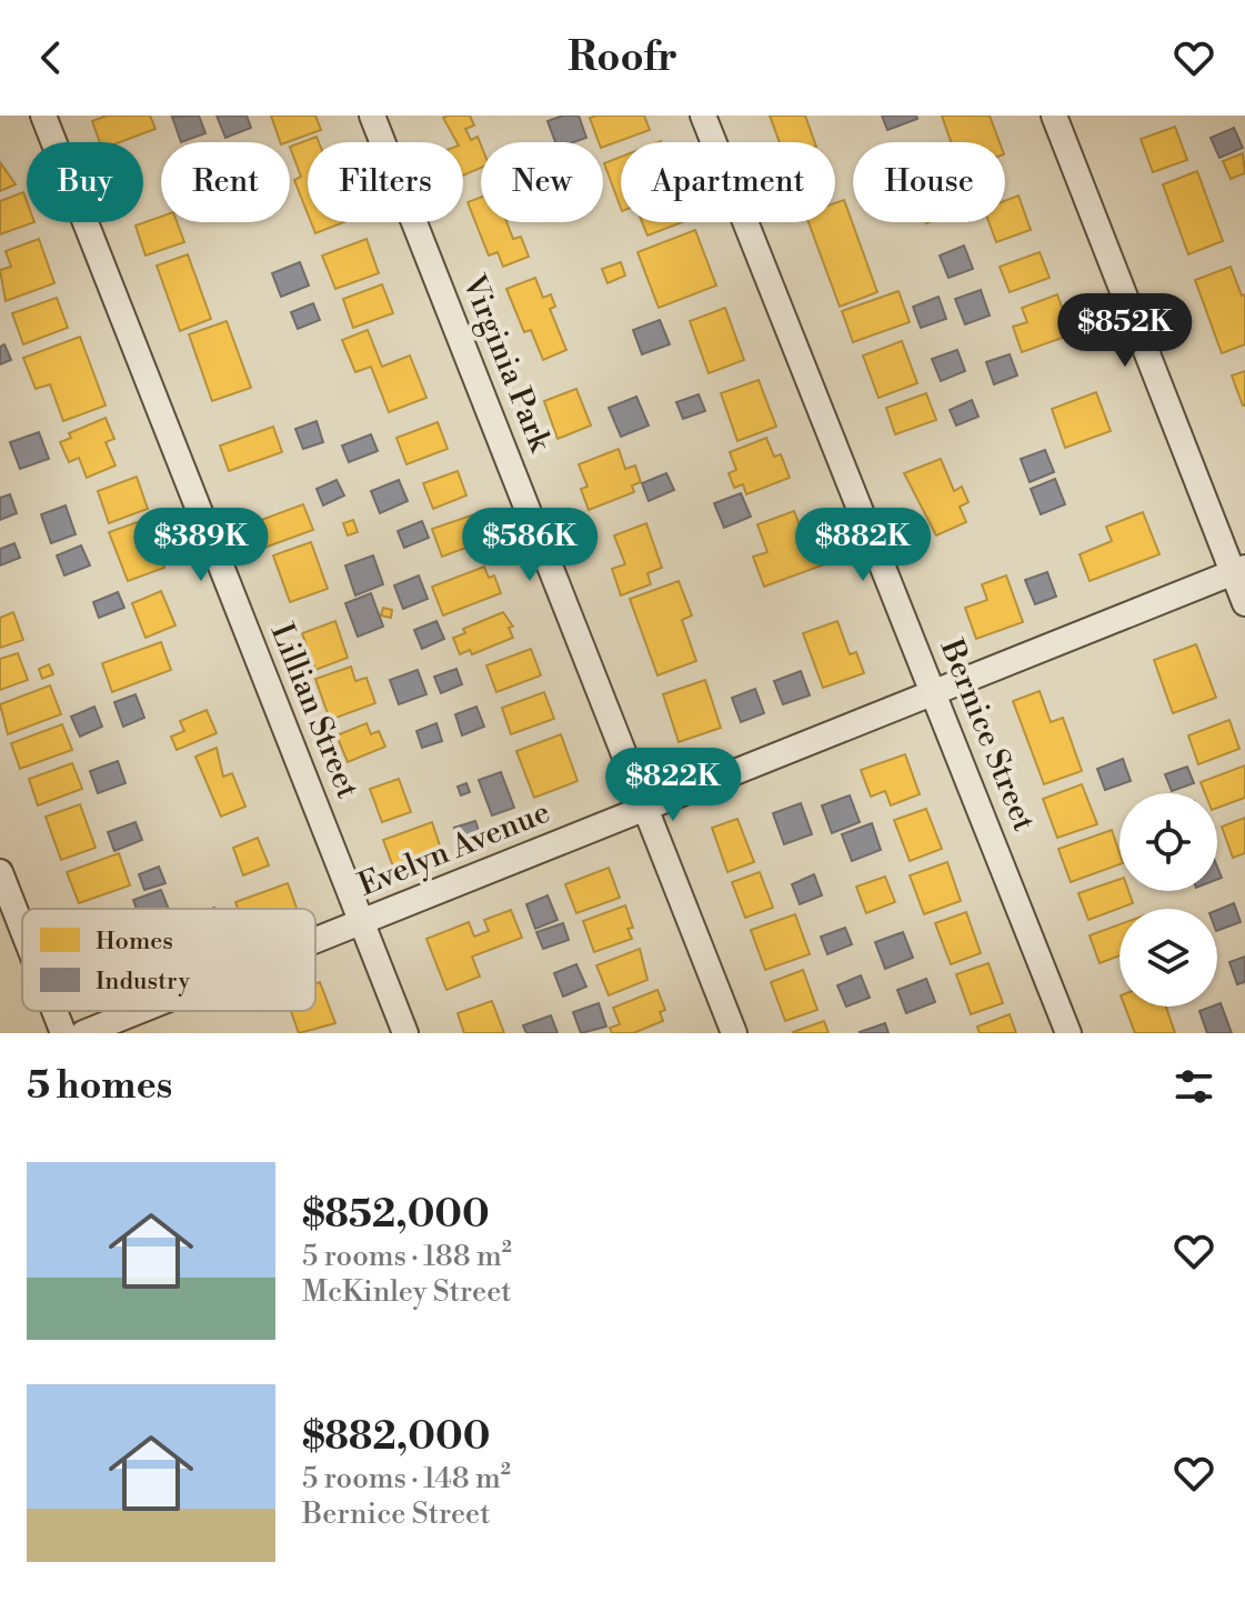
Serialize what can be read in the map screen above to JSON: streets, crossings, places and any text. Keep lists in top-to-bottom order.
{
  "streets": {
    "street": [
      "Virginia Park",
      "Lillian Street",
      "Bernice Street",
      "Evelyn Avenue"
    ]
  },
  "crossings": [
    ["Virginia Park", "Evelyn Avenue"],
    ["Lillian Street", "Evelyn Avenue"],
    ["Bernice Street", "Evelyn Avenue"]
  ],
  "legend": ["Homes", "Industry"],
  "page": {
    "header": "Roofr",
    "chip": [
      "Buy",
      "Rent",
      "Filters",
      "New",
      "Apartment",
      "House"
    ],
    "price": [
      "$852K",
      "$389K",
      "$586K",
      "$882K",
      "$822K"
    ],
    "heading": "5 homes",
    "list": [
      {
        "name": "$852,000",
        "note": "5 rooms · 188 m² · McKinley Street"
      },
      {
        "name": "$882,000",
        "note": "5 rooms · 148 m² · Bernice Street"
      }
    ]
  }
}
